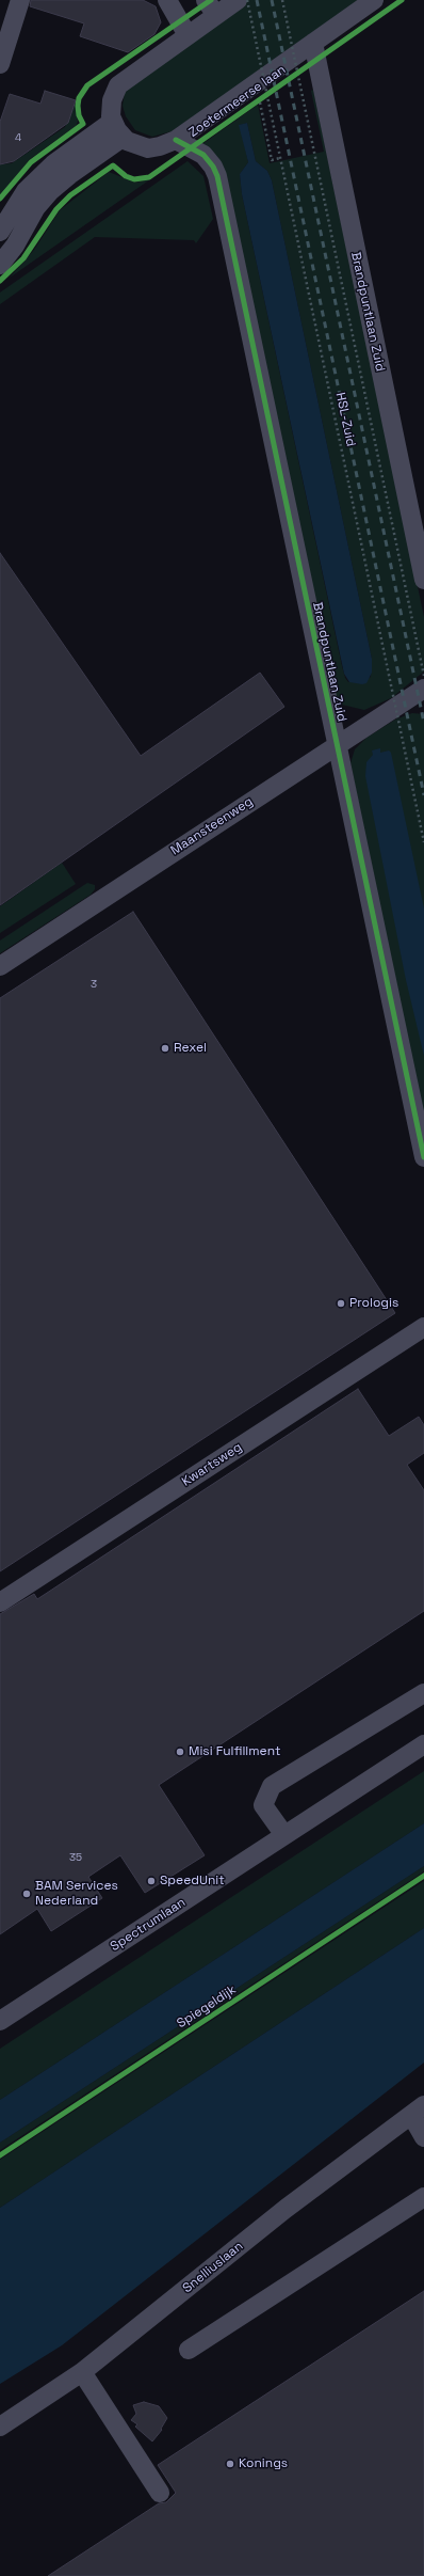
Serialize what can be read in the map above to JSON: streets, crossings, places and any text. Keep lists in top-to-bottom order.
{
  "streets": {
    "street": [
      "Brandpuntlaan Zuid",
      "Maansteenweg",
      "Kwartsweg",
      "Spectrumlaan",
      "Snelliuslaan"
    ],
    "path": ["HSL-Zuid"],
    "cycle path": ["Zoetermeerse laan", "Spiegeldijk"]
  },
  "crossings": [
    ["Zoetermeerse laan", "Brandpuntlaan Zuid"],
    ["Brandpuntlaan Zuid", "Maansteenweg"]
  ],
  "places": [
    "Rexel",
    "Prologis",
    "Misi Fulfillment",
    "SpeedUnit",
    "BAM Services Nederland",
    "Konings"
  ],
  "house_numbers": ["4", "3", "35"]
}
